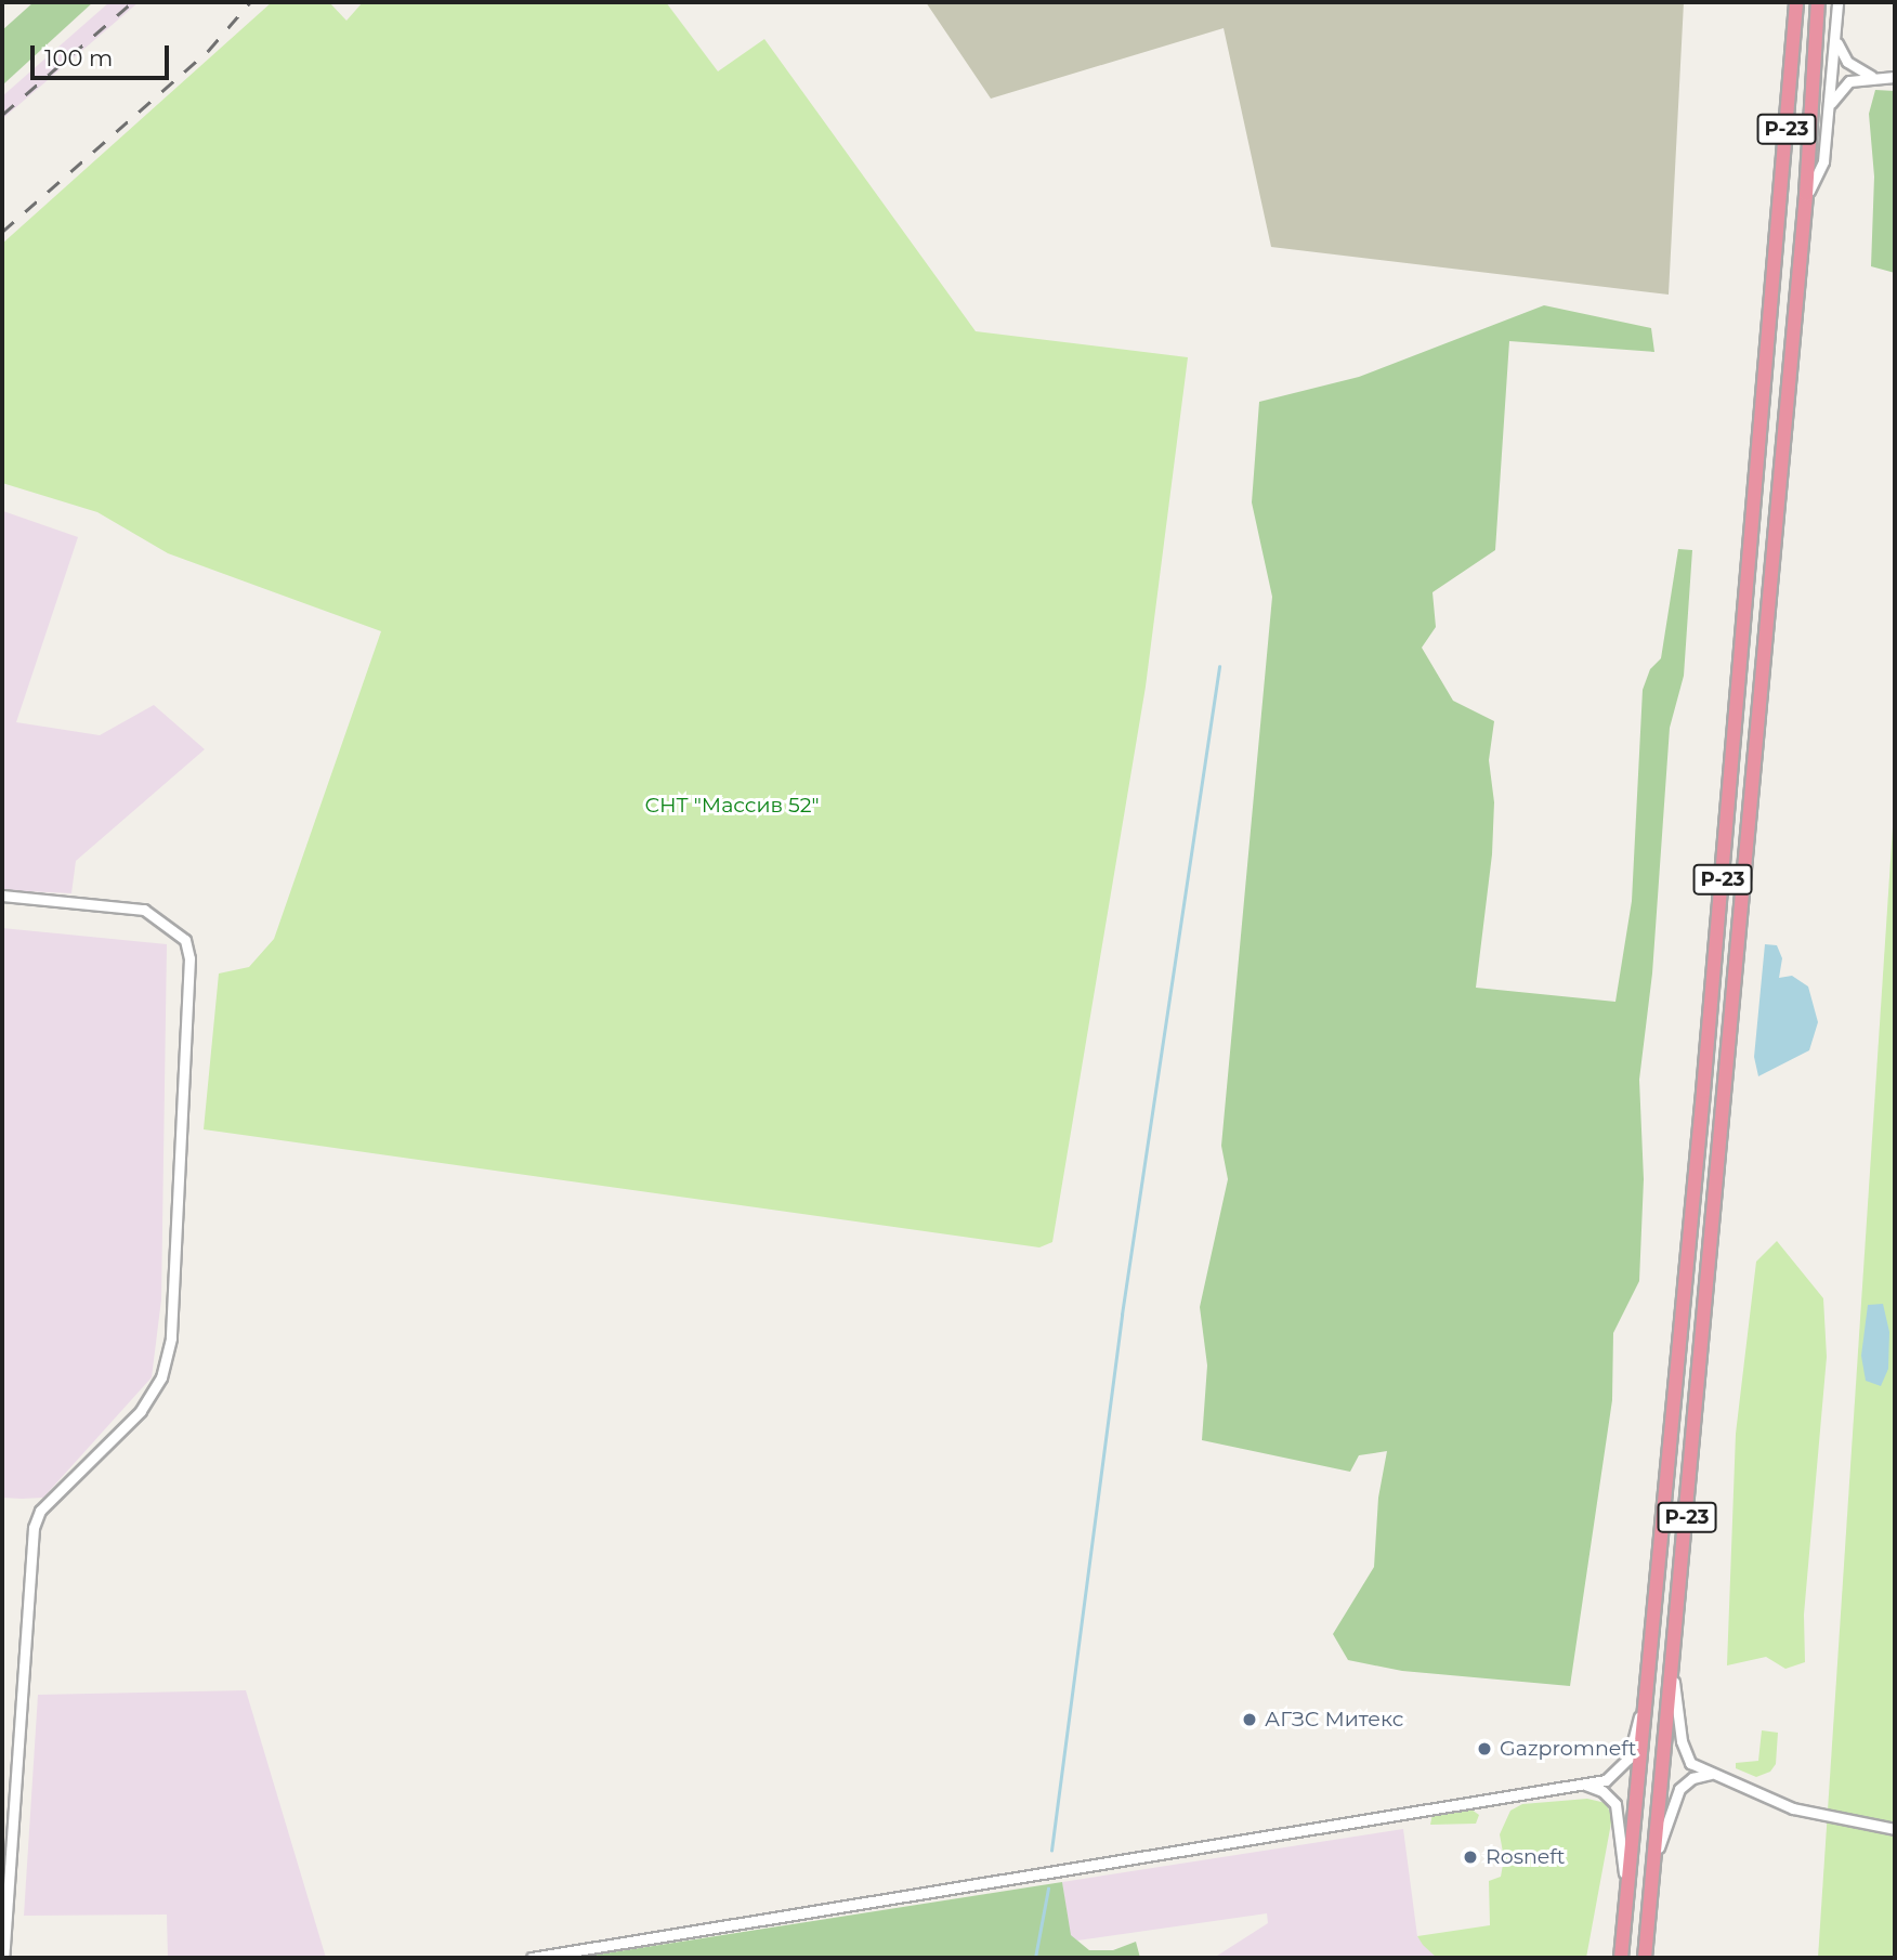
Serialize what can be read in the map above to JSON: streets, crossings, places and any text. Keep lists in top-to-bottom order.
{
  "streets": {
    "highway": ["Р-23"]
  },
  "parks": ["СНТ \"Массив 52\""],
  "places": ["АГЗС Митекс", "Gazpromneft", "Rosneft"],
  "scale_bar": "100 m"
}
